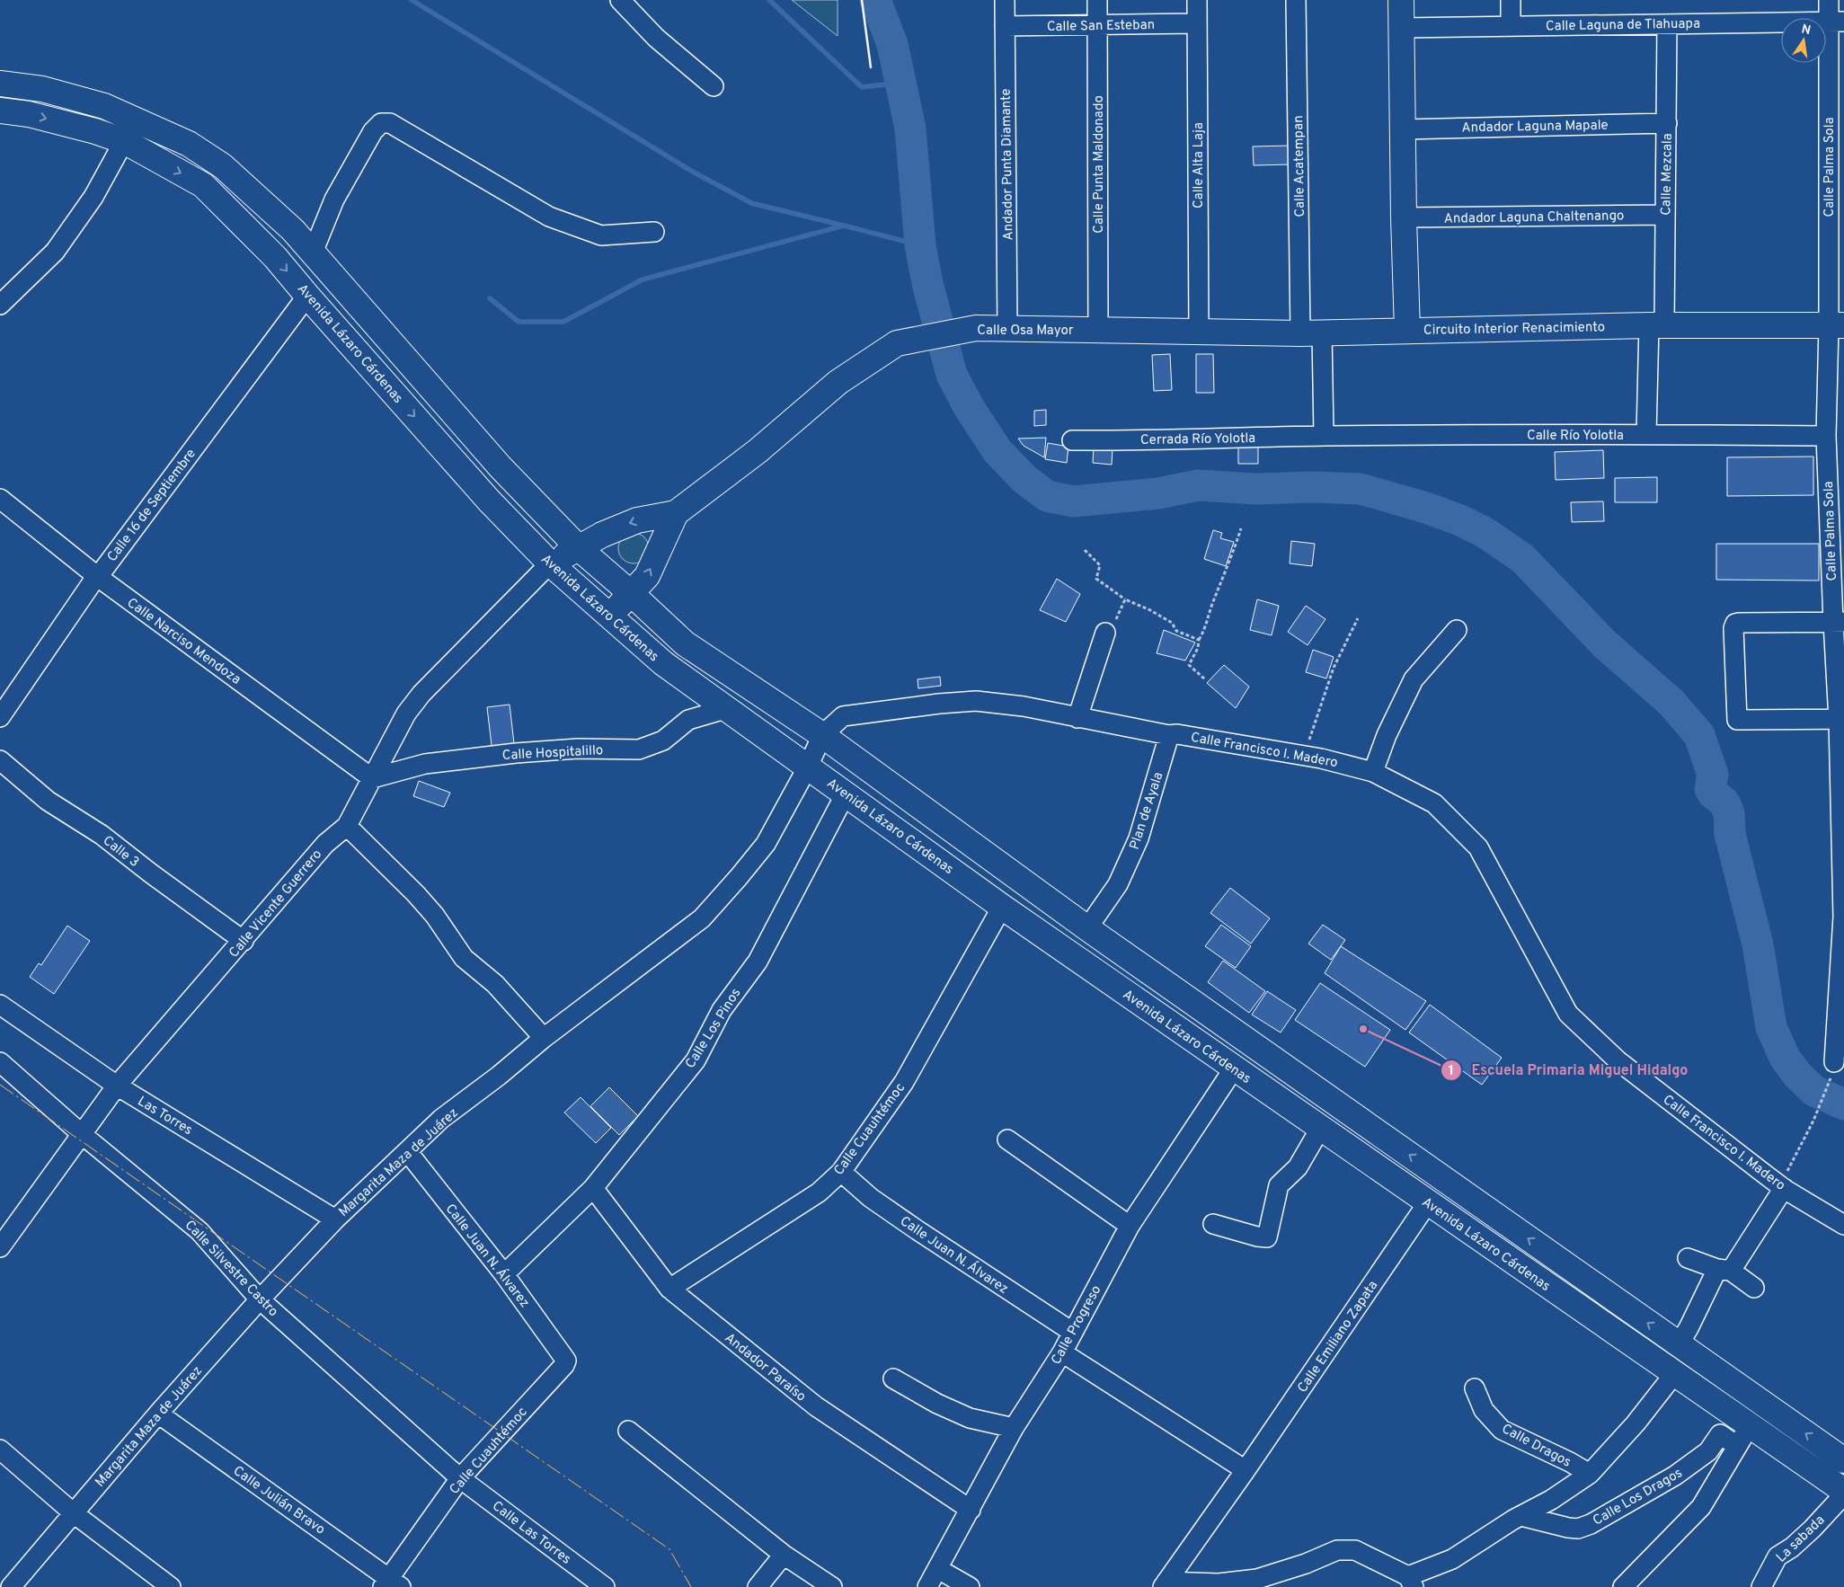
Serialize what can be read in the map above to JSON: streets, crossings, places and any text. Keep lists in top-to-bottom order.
{
  "streets": {
    "main road": ["Circuito Interior Renacimiento", "Calle Osa Mayor", "Avenida Lázaro Cárdenas"],
    "street": [
      "Calle Laguna de Tlahuapa",
      "Calle San Esteban",
      "Andador Laguna Mapale",
      "Andador Punta Diamante",
      "Calle Punta Maldonado",
      "Calle Alta Laja",
      "Calle Acatempan",
      "Calle Palma Sola",
      "Calle Mezcala",
      "Andador Laguna Chaltenango",
      "Calle Río Yolotla",
      "Cerrada Río Yolotla",
      "Calle 16 de Septiembre",
      "Calle Narciso Mendoza",
      "Calle Francisco I. Madero",
      "Calle Hospitalillo",
      "Plan de Ayala",
      "Calle 3",
      "Calle Vicente Guerrero",
      "Calle Los Pinos",
      "Las Torres",
      "Calle Cuauhtémoc",
      "Margarita Maza de Juárez",
      "Calle Juan N. Álvarez",
      "Calle Silvestre Castro",
      "Calle Progreso",
      "Calle Emiliano Zapata",
      "Andador Paraíso",
      "Calle Dragos",
      "Calle Los Dragos",
      "Calle Julián Bravo",
      "Calle Las Torres",
      "La sabada"
    ]
  },
  "crossings": [
    ["Calle Laguna de Tlahuapa", "Calle Palma Sola"],
    ["Calle Laguna de Tlahuapa", "Calle Mezcala"],
    ["Calle Laguna de Tlahuapa", "Circuito Interior Renacimiento"],
    ["Calle San Esteban", "Andador Punta Diamante"],
    ["Calle San Esteban", "Calle Punta Maldonado"],
    ["Calle San Esteban", "Calle Alta Laja"],
    ["Andador Laguna Mapale", "Calle Mezcala"],
    ["Andador Laguna Mapale", "Circuito Interior Renacimiento"],
    ["Andador Punta Diamante", "Calle Osa Mayor"],
    ["Calle Punta Maldonado", "Calle Osa Mayor"],
    ["Calle Alta Laja", "Calle Osa Mayor"],
    ["Calle Acatempan", "Calle Osa Mayor"],
    ["Calle Acatempan", "Calle Río Yolotla"],
    ["Calle Acatempan", "Cerrada Río Yolotla"],
    ["Calle Palma Sola", "Circuito Interior Renacimiento"],
    ["Calle Palma Sola", "Calle Río Yolotla"],
    ["Calle Mezcala", "Andador Laguna Chaltenango"],
    ["Calle Mezcala", "Circuito Interior Renacimiento"],
    ["Calle Mezcala", "Calle Río Yolotla"],
    ["Andador Laguna Chaltenango", "Circuito Interior Renacimiento"],
    ["Circuito Interior Renacimiento", "Calle Osa Mayor"],
    ["Calle Osa Mayor", "Avenida Lázaro Cárdenas"],
    ["Calle Osa Mayor", "Calle Vicente Guerrero"],
    ["Avenida Lázaro Cárdenas", "Calle 16 de Septiembre"],
    ["Avenida Lázaro Cárdenas", "Calle Francisco I. Madero"],
    ["Avenida Lázaro Cárdenas", "Calle Hospitalillo"],
    ["Avenida Lázaro Cárdenas", "Plan de Ayala"],
    ["Avenida Lázaro Cárdenas", "Calle Vicente Guerrero"],
    ["Avenida Lázaro Cárdenas", "Calle Los Pinos"],
    ["Avenida Lázaro Cárdenas", "Calle Cuauhtémoc"],
    ["Avenida Lázaro Cárdenas", "Margarita Maza de Juárez"],
    ["Avenida Lázaro Cárdenas", "Calle Progreso"],
    ["Avenida Lázaro Cárdenas", "Calle Emiliano Zapata"],
    ["Avenida Lázaro Cárdenas", "Calle Los Dragos"],
    ["Avenida Lázaro Cárdenas", "La sabada"],
    ["Calle Río Yolotla", "Cerrada Río Yolotla"],
    ["Calle 16 de Septiembre", "Calle Narciso Mendoza"],
    ["Calle Narciso Mendoza", "Calle Hospitalillo"],
    ["Calle Narciso Mendoza", "Calle Vicente Guerrero"],
    ["Calle Francisco I. Madero", "Plan de Ayala"],
    ["Calle Francisco I. Madero", "Margarita Maza de Juárez"],
    ["Calle Hospitalillo", "Calle Vicente Guerrero"],
    ["Calle 3", "Calle Vicente Guerrero"],
    ["Calle Vicente Guerrero", "Las Torres"],
    ["Calle Vicente Guerrero", "Calle Silvestre Castro"],
    ["Calle Los Pinos", "Calle Juan N. Álvarez"],
    ["Calle Los Pinos", "Andador Paraíso"],
    ["Las Torres", "Margarita Maza de Juárez"],
    ["Calle Cuauhtémoc", "Calle Juan N. Álvarez"],
    ["Calle Cuauhtémoc", "Calle Silvestre Castro"],
    ["Calle Cuauhtémoc", "Andador Paraíso"],
    ["Calle Cuauhtémoc", "Calle Julián Bravo"],
    ["Calle Cuauhtémoc", "Calle Las Torres"],
    ["Margarita Maza de Juárez", "Calle Juan N. Álvarez"],
    ["Margarita Maza de Juárez", "Calle Silvestre Castro"],
    ["Margarita Maza de Juárez", "Calle Julián Bravo"],
    ["Calle Juan N. Álvarez", "Calle Progreso"],
    ["Calle Silvestre Castro", "Calle Las Torres"],
    ["Calle Progreso", "Andador Paraíso"]
  ],
  "places": ["Escuela Primaria Miguel Hidalgo"],
  "north": "top"
}
